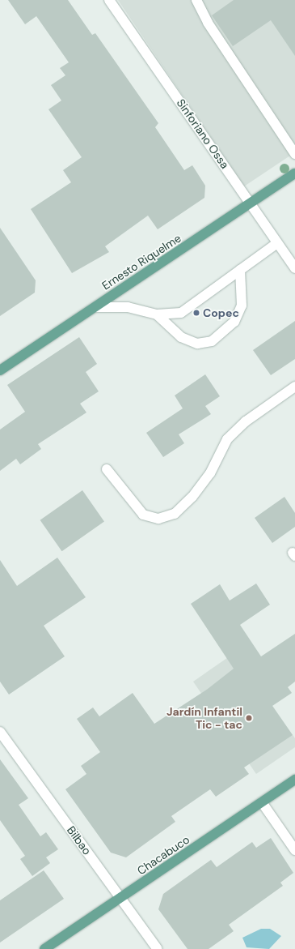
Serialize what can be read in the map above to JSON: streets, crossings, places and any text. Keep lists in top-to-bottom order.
{
  "streets": {
    "main road": ["Ernesto Riquelme", "Chacabuco"],
    "street": ["Sinforiano Ossa", "Bilbao"]
  },
  "crossings": [
    ["Sinforiano Ossa", "Ernesto Riquelme"],
    ["Bilbao", "Chacabuco"]
  ],
  "places": ["Copec", "Jardín Infantil Tic - tac"]
}
